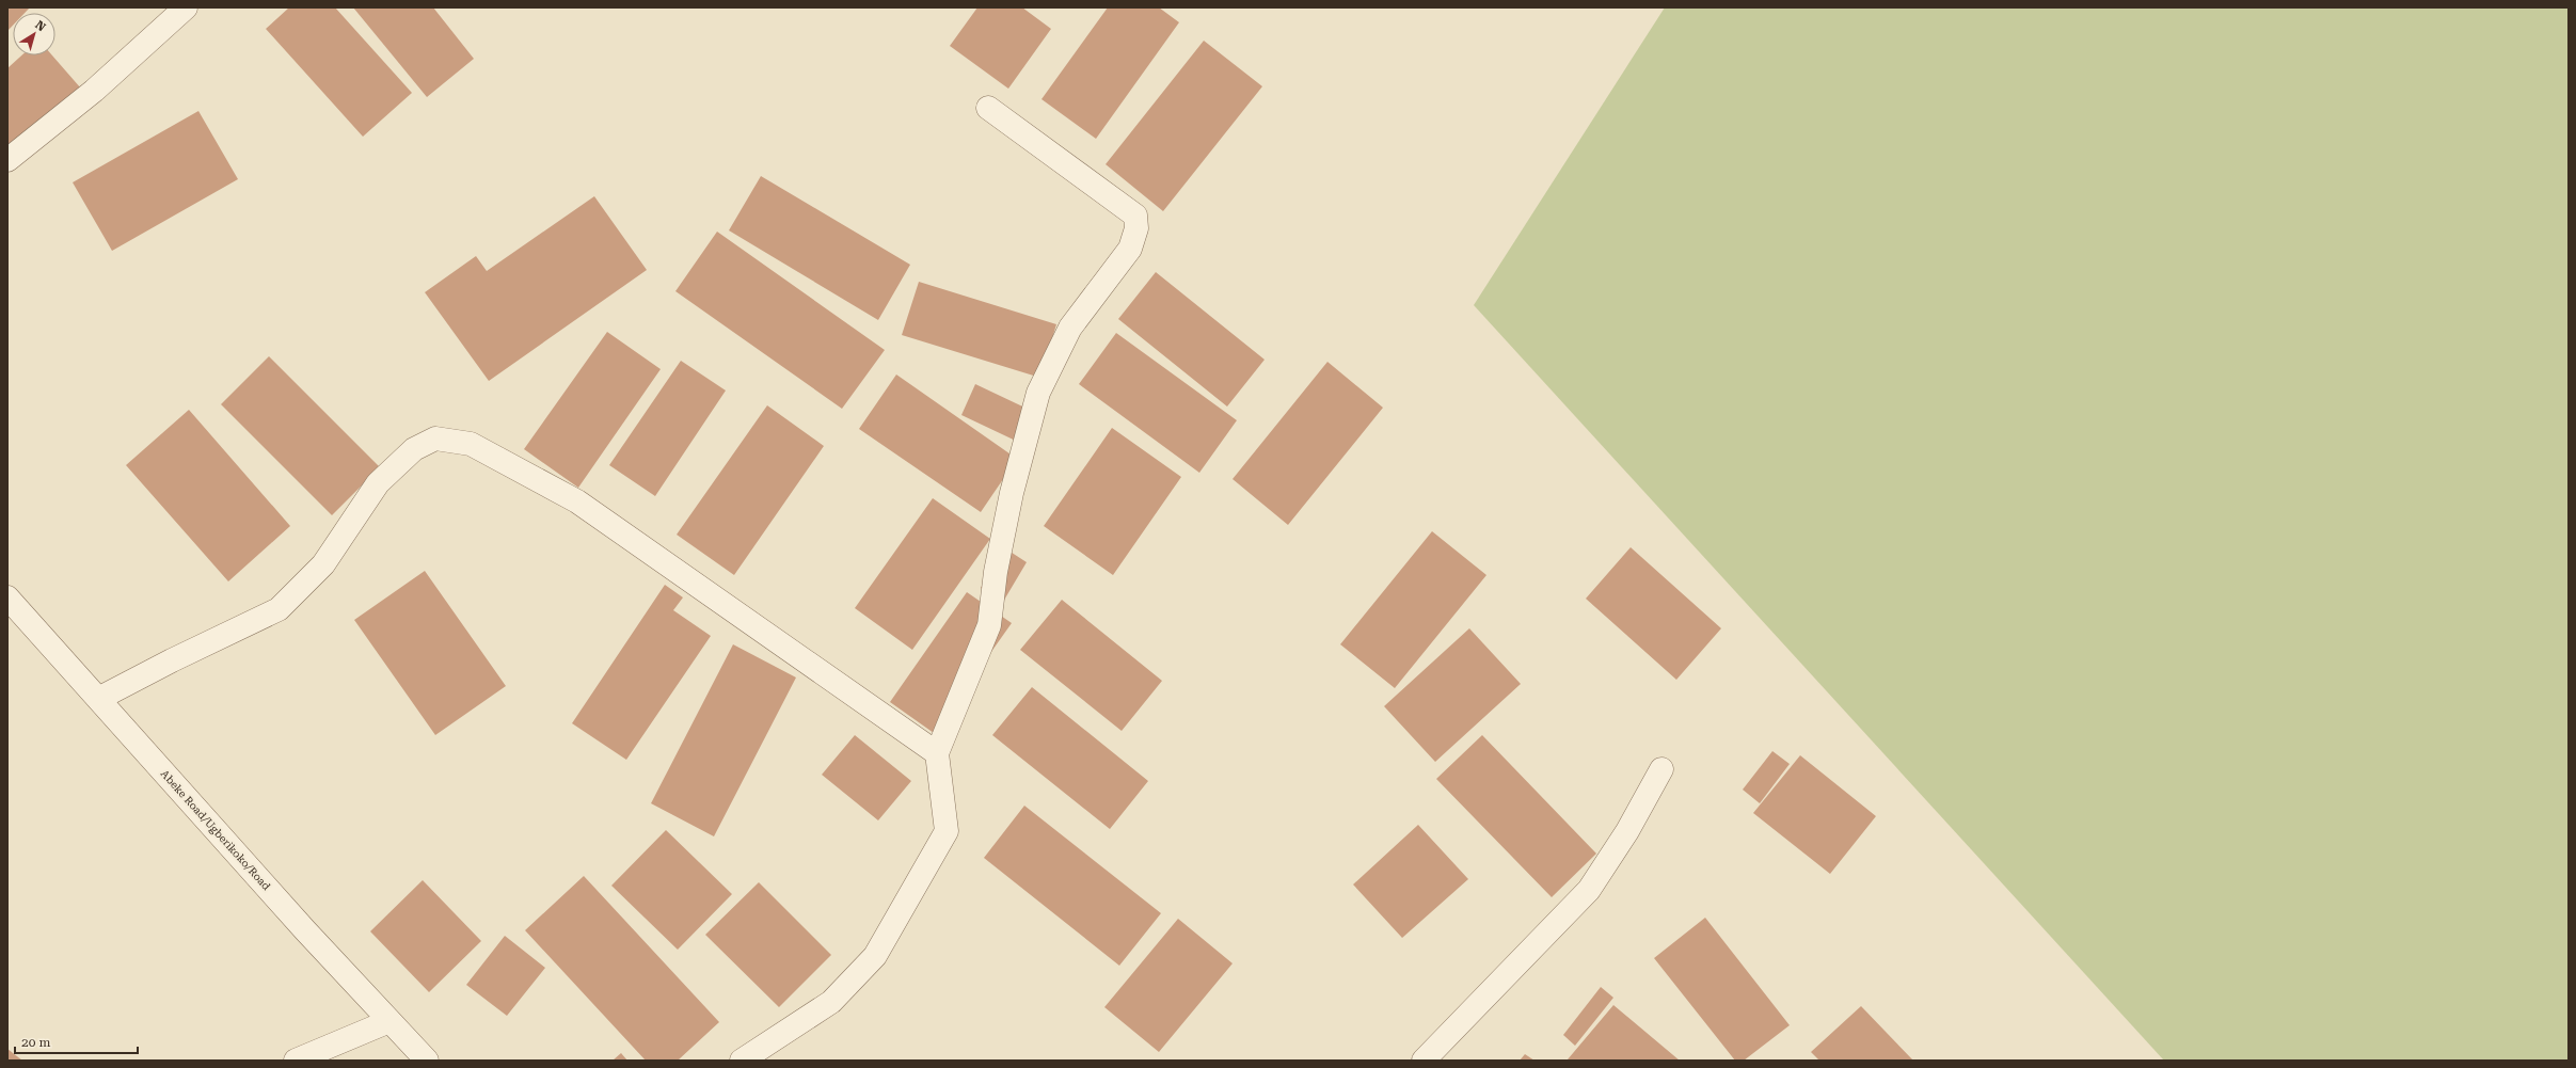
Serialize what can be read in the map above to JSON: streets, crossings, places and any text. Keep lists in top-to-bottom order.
{
  "streets": {
    "street": ["Abeke Road/Ugberikoko/Road"]
  },
  "scale_bar": "20 m",
  "north": "top right"
}
